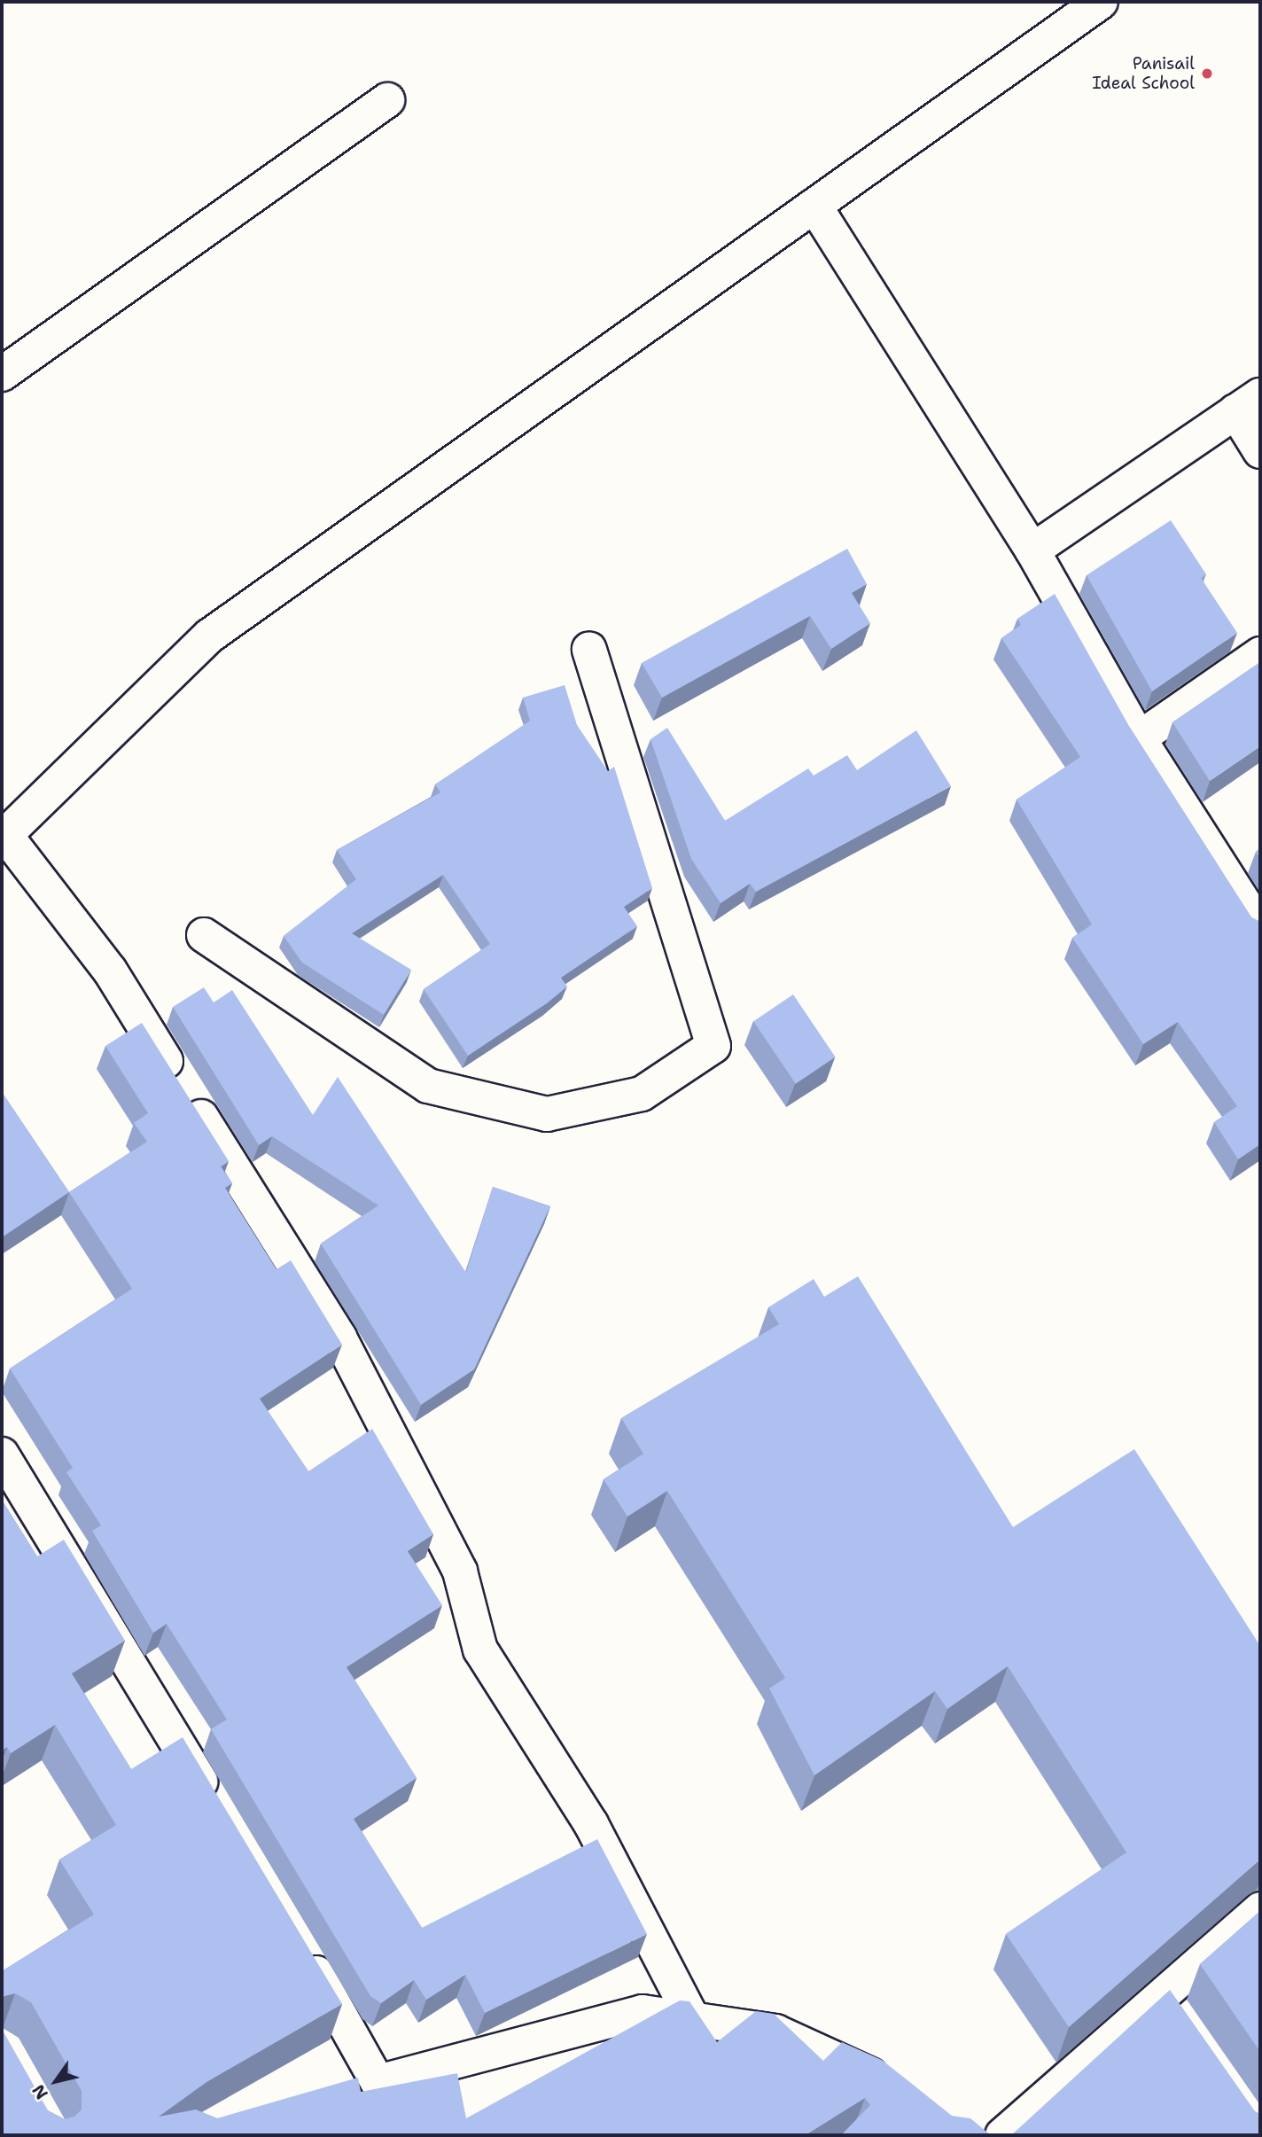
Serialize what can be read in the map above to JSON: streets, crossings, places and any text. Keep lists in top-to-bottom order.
{
  "places": ["Panisail Ideal School"],
  "north": "bottom left"
}
